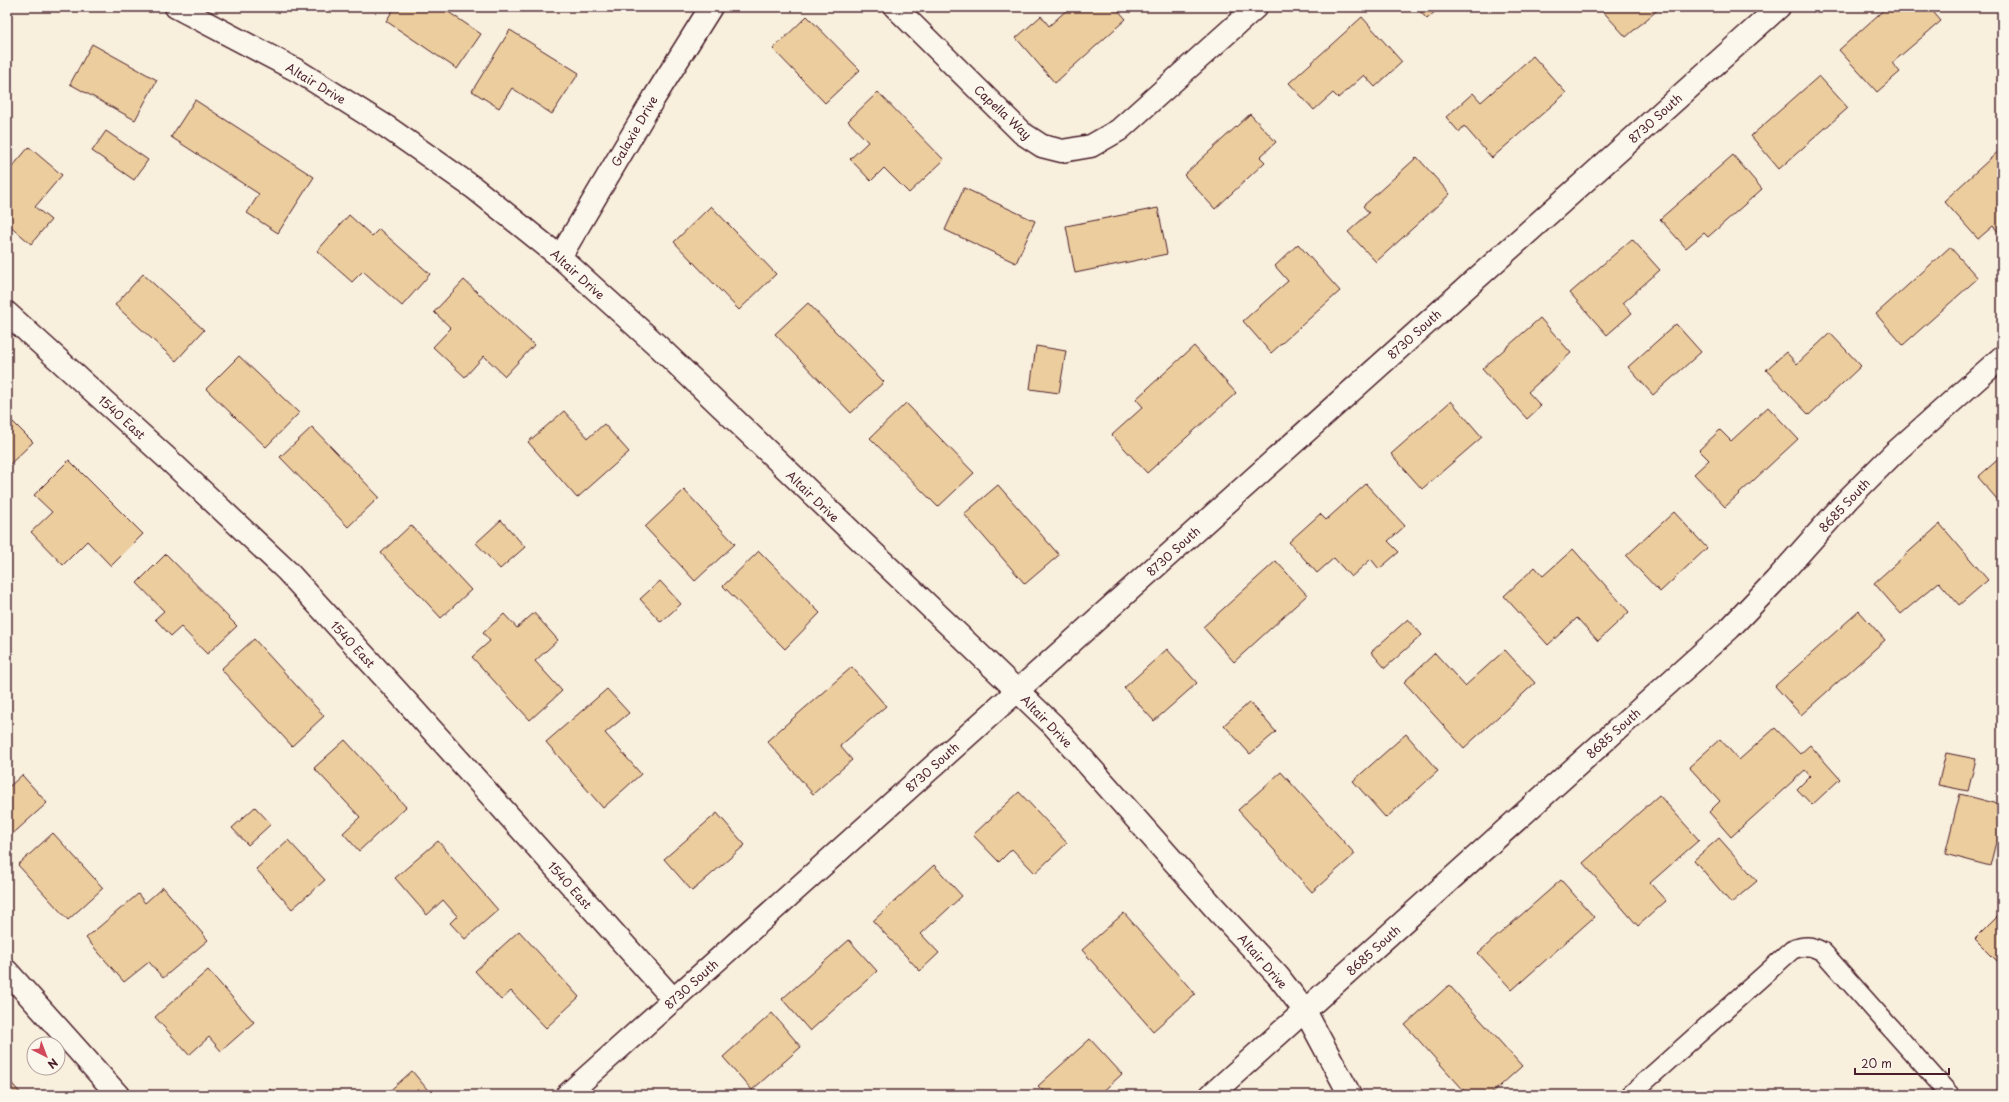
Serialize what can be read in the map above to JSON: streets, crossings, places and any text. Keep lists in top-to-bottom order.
{
  "streets": {
    "street": [
      "Altair Drive",
      "Capella Way",
      "8730 South",
      "Galaxie Drive",
      "1540 East",
      "8685 South"
    ]
  },
  "crossings": [
    ["Altair Drive", "8730 South"],
    ["Altair Drive", "Galaxie Drive"],
    ["Altair Drive", "8685 South"],
    ["8730 South", "1540 East"]
  ],
  "scale_bar": "20 m",
  "north": "bottom right"
}
